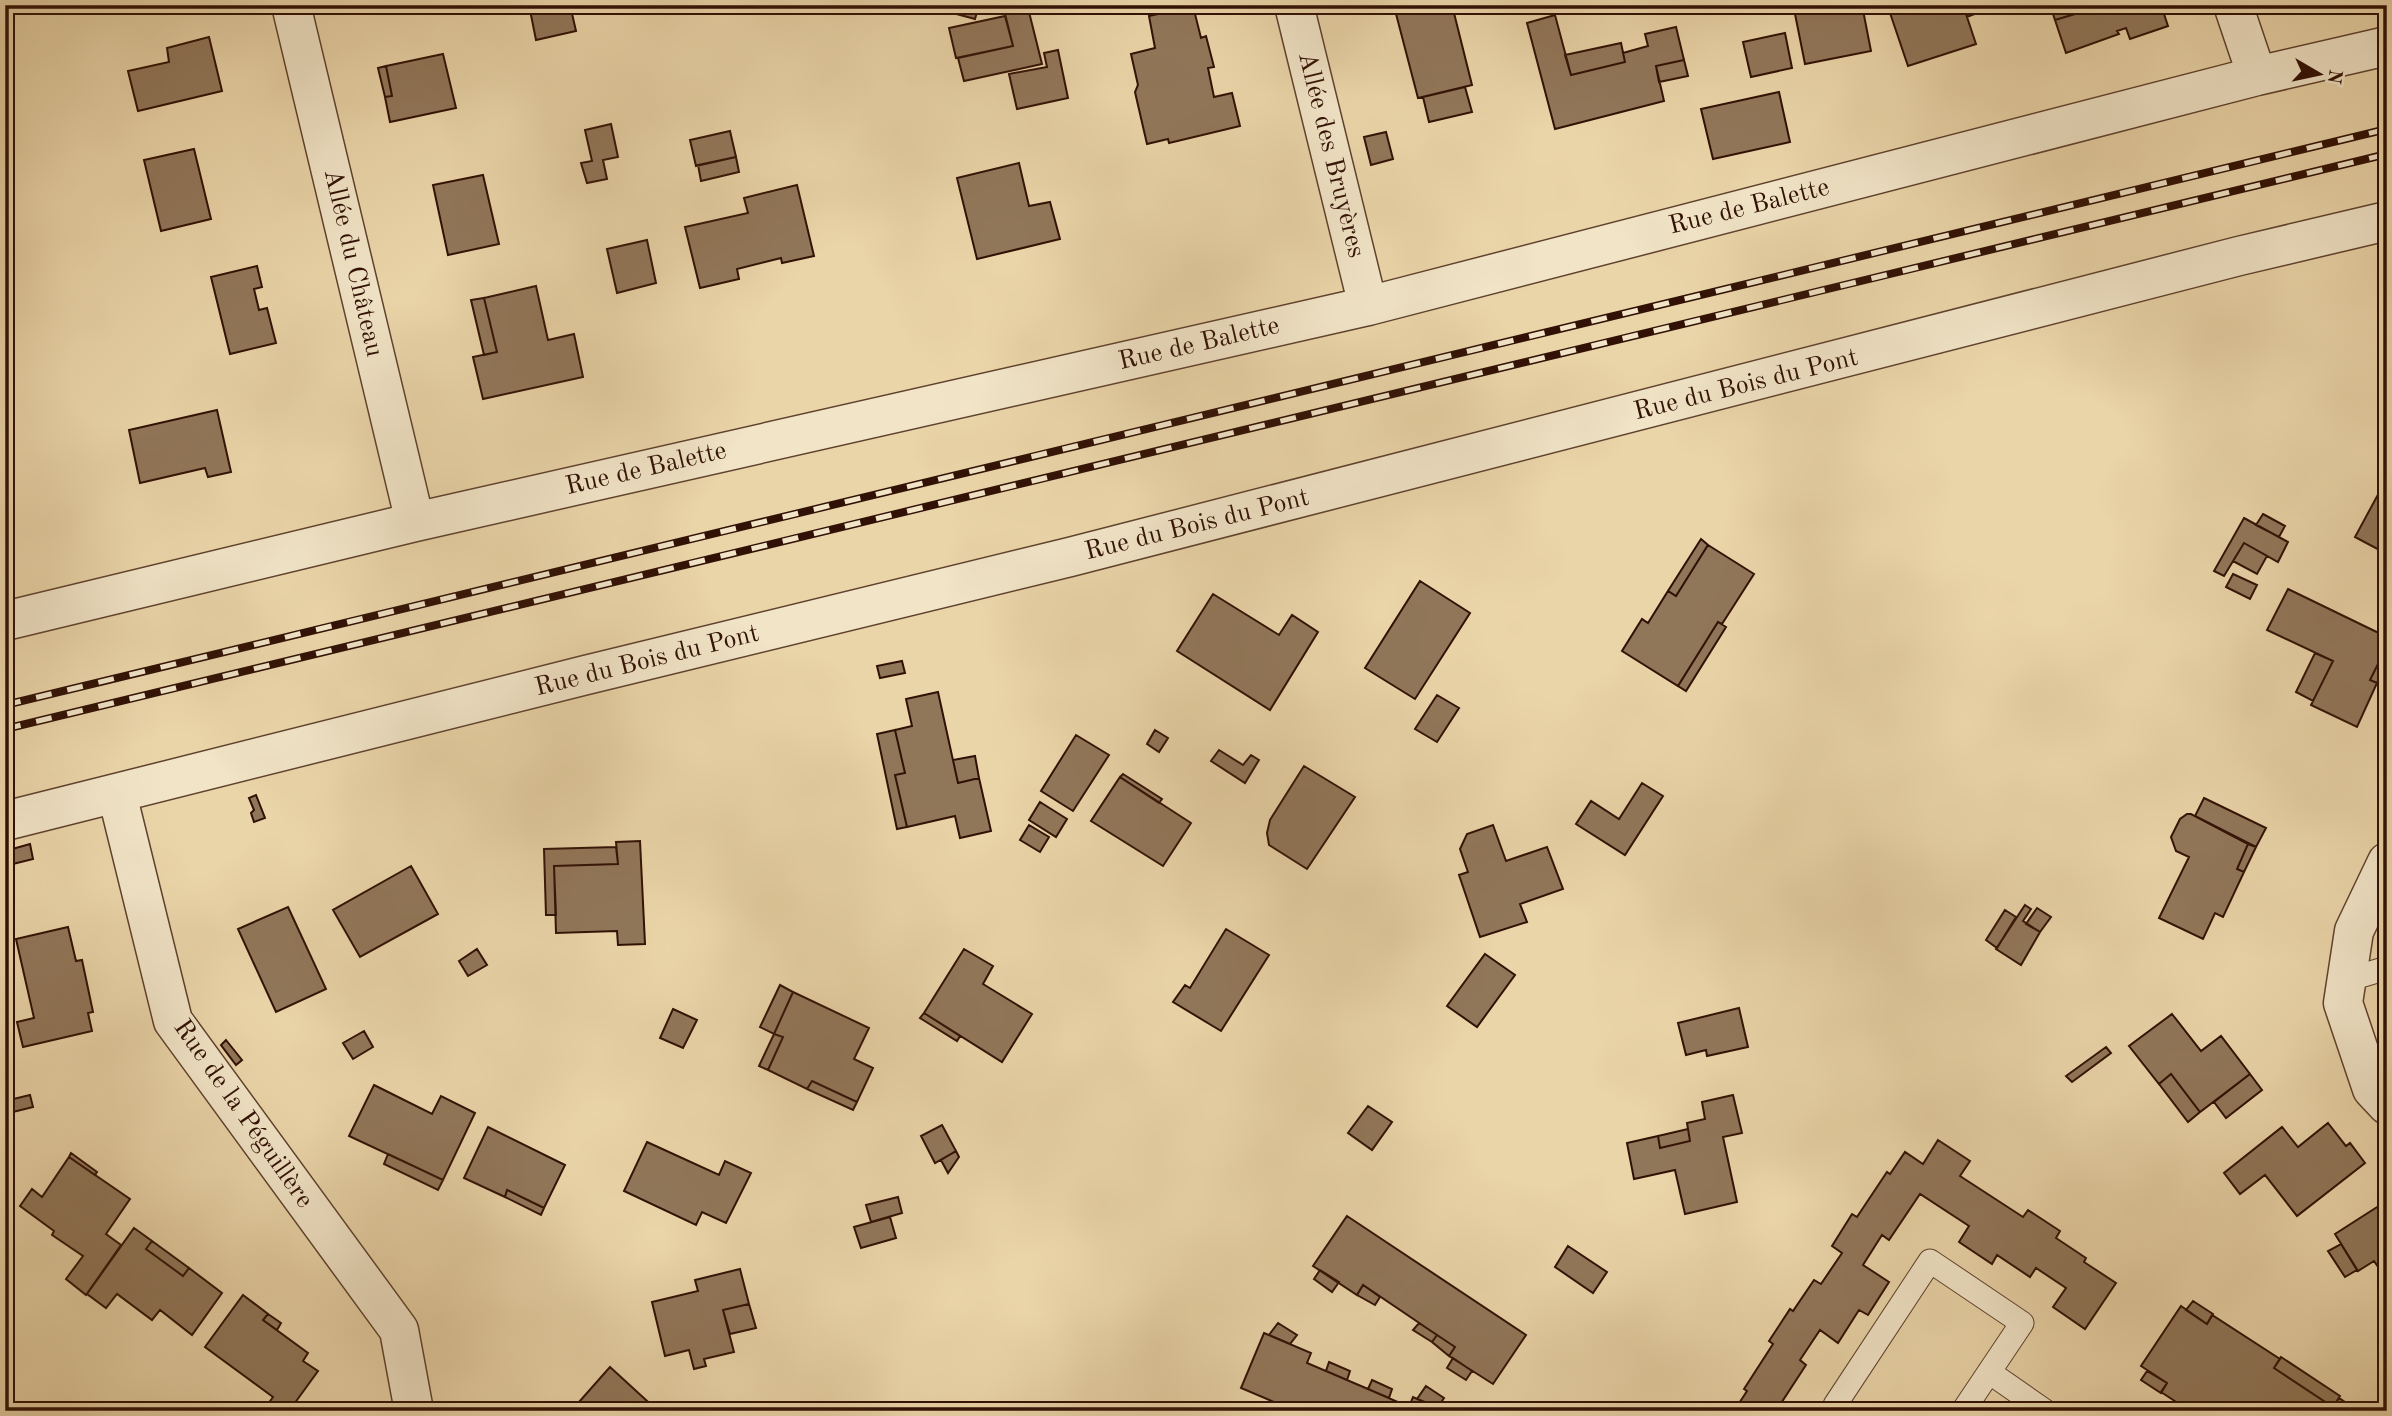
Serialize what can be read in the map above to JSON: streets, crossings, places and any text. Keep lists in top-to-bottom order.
{
  "streets": {
    "street": [
      "Allée des Bruyères",
      "Rue de Balette",
      "Allée du Château",
      "Rue du Bois du Pont",
      "Rue de la Péguillère"
    ]
  },
  "crossings": [
    ["Allée des Bruyères", "Rue de Balette"],
    ["Rue de Balette", "Allée du Château"],
    ["Rue du Bois du Pont", "Rue de la Péguillère"]
  ],
  "north": "right"
}
